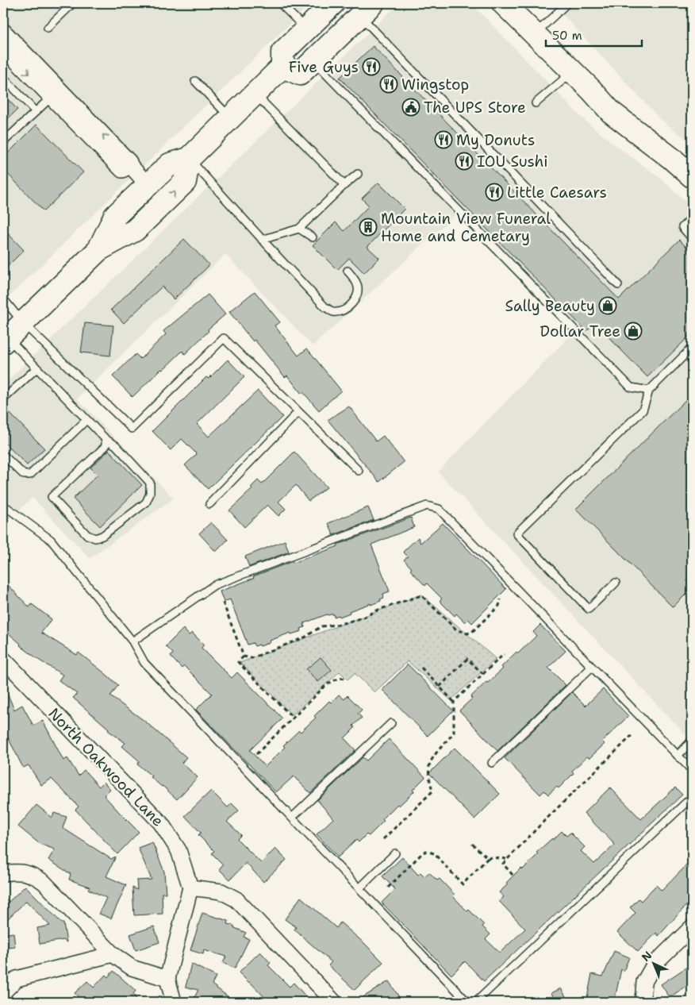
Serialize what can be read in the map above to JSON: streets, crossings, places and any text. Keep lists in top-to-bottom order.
{
  "streets": {
    "street": ["North Oakwood Lane"]
  },
  "places": {
    "restaurant": [
      "Five Guys",
      "Wingstop",
      "My Donuts",
      "IOU Sushi",
      "Little Caesars"
    ],
    "public building": ["The UPS Store"],
    "building": ["Mountain View Funeral Home and Cemetary"],
    "shop": ["Sally Beauty", "Dollar Tree"]
  },
  "scale_bar": "50 m",
  "north": "top left"
}
